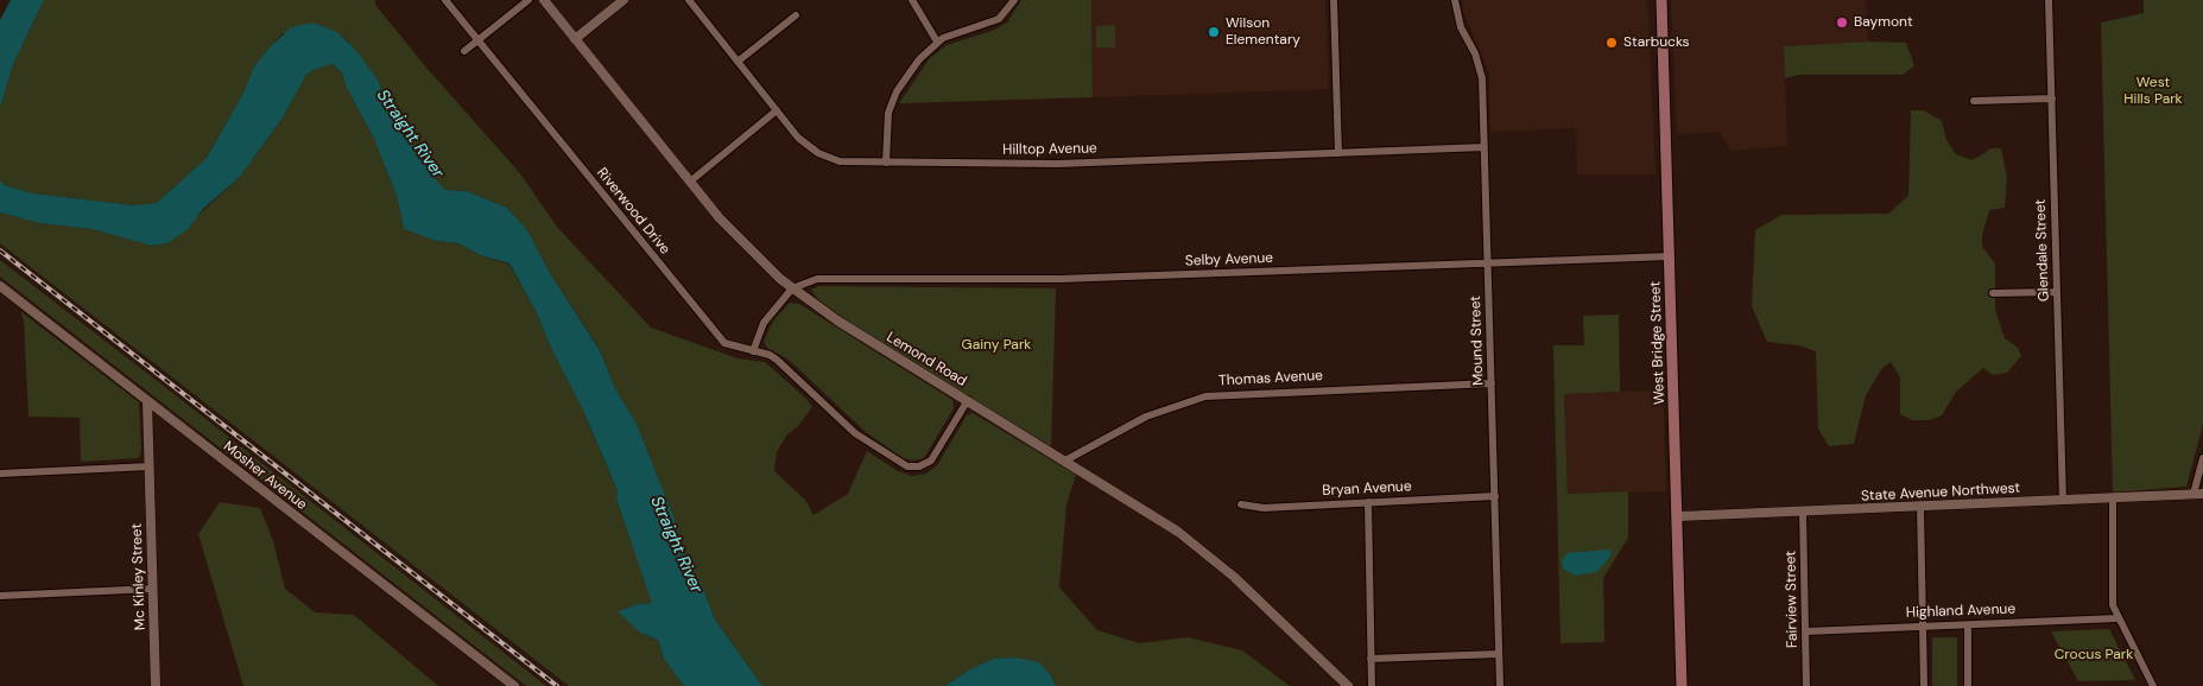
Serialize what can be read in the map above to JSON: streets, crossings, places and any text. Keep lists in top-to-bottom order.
{
  "streets": {
    "main road": ["West Bridge Street"],
    "street": [
      "Hilltop Avenue",
      "Riverwood Drive",
      "Glendale Street",
      "Selby Avenue",
      "Mound Street",
      "Lemond Road",
      "Thomas Avenue",
      "Mosher Avenue",
      "Bryan Avenue",
      "State Avenue Northwest",
      "Mc Kinley Street",
      "Fairview Street",
      "Highland Avenue"
    ]
  },
  "crossings": [
    ["Hilltop Avenue", "Mound Street"],
    ["Riverwood Drive", "Lemond Road"],
    ["Glendale Street", "State Avenue Northwest"],
    ["Selby Avenue", "Mound Street"],
    ["Selby Avenue", "West Bridge Street"],
    ["Selby Avenue", "Lemond Road"],
    ["Mound Street", "Thomas Avenue"],
    ["Mound Street", "Bryan Avenue"],
    ["West Bridge Street", "State Avenue Northwest"],
    ["Lemond Road", "Thomas Avenue"],
    ["Mosher Avenue", "Mc Kinley Street"],
    ["State Avenue Northwest", "Fairview Street"],
    ["Fairview Street", "Highland Avenue"]
  ],
  "water": ["Straight River"],
  "parks": ["West Hills Park", "Gainy Park", "Crocus Park"],
  "places": ["Baymont", "Wilson Elementary", "Starbucks"]
}
